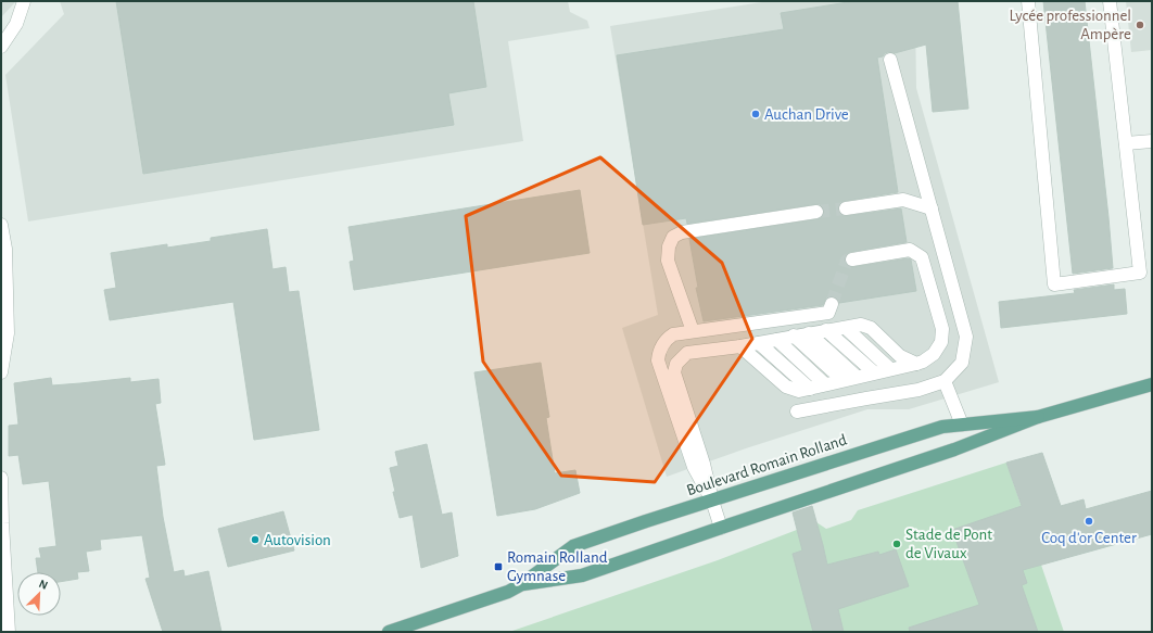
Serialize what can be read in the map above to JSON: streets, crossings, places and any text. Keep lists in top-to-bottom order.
{
  "streets": {
    "main road": ["Boulevard Romain Rolland"]
  },
  "places": {
    "other": [
      "Lycée professionnel Ampère",
      "Auchan Drive",
      "Coq d'or Center",
      "Autovision",
      "Stade de Pont de Vivaux"
    ],
    "transit": ["Romain Rolland Gymnase"]
  },
  "north": "top right"
}
